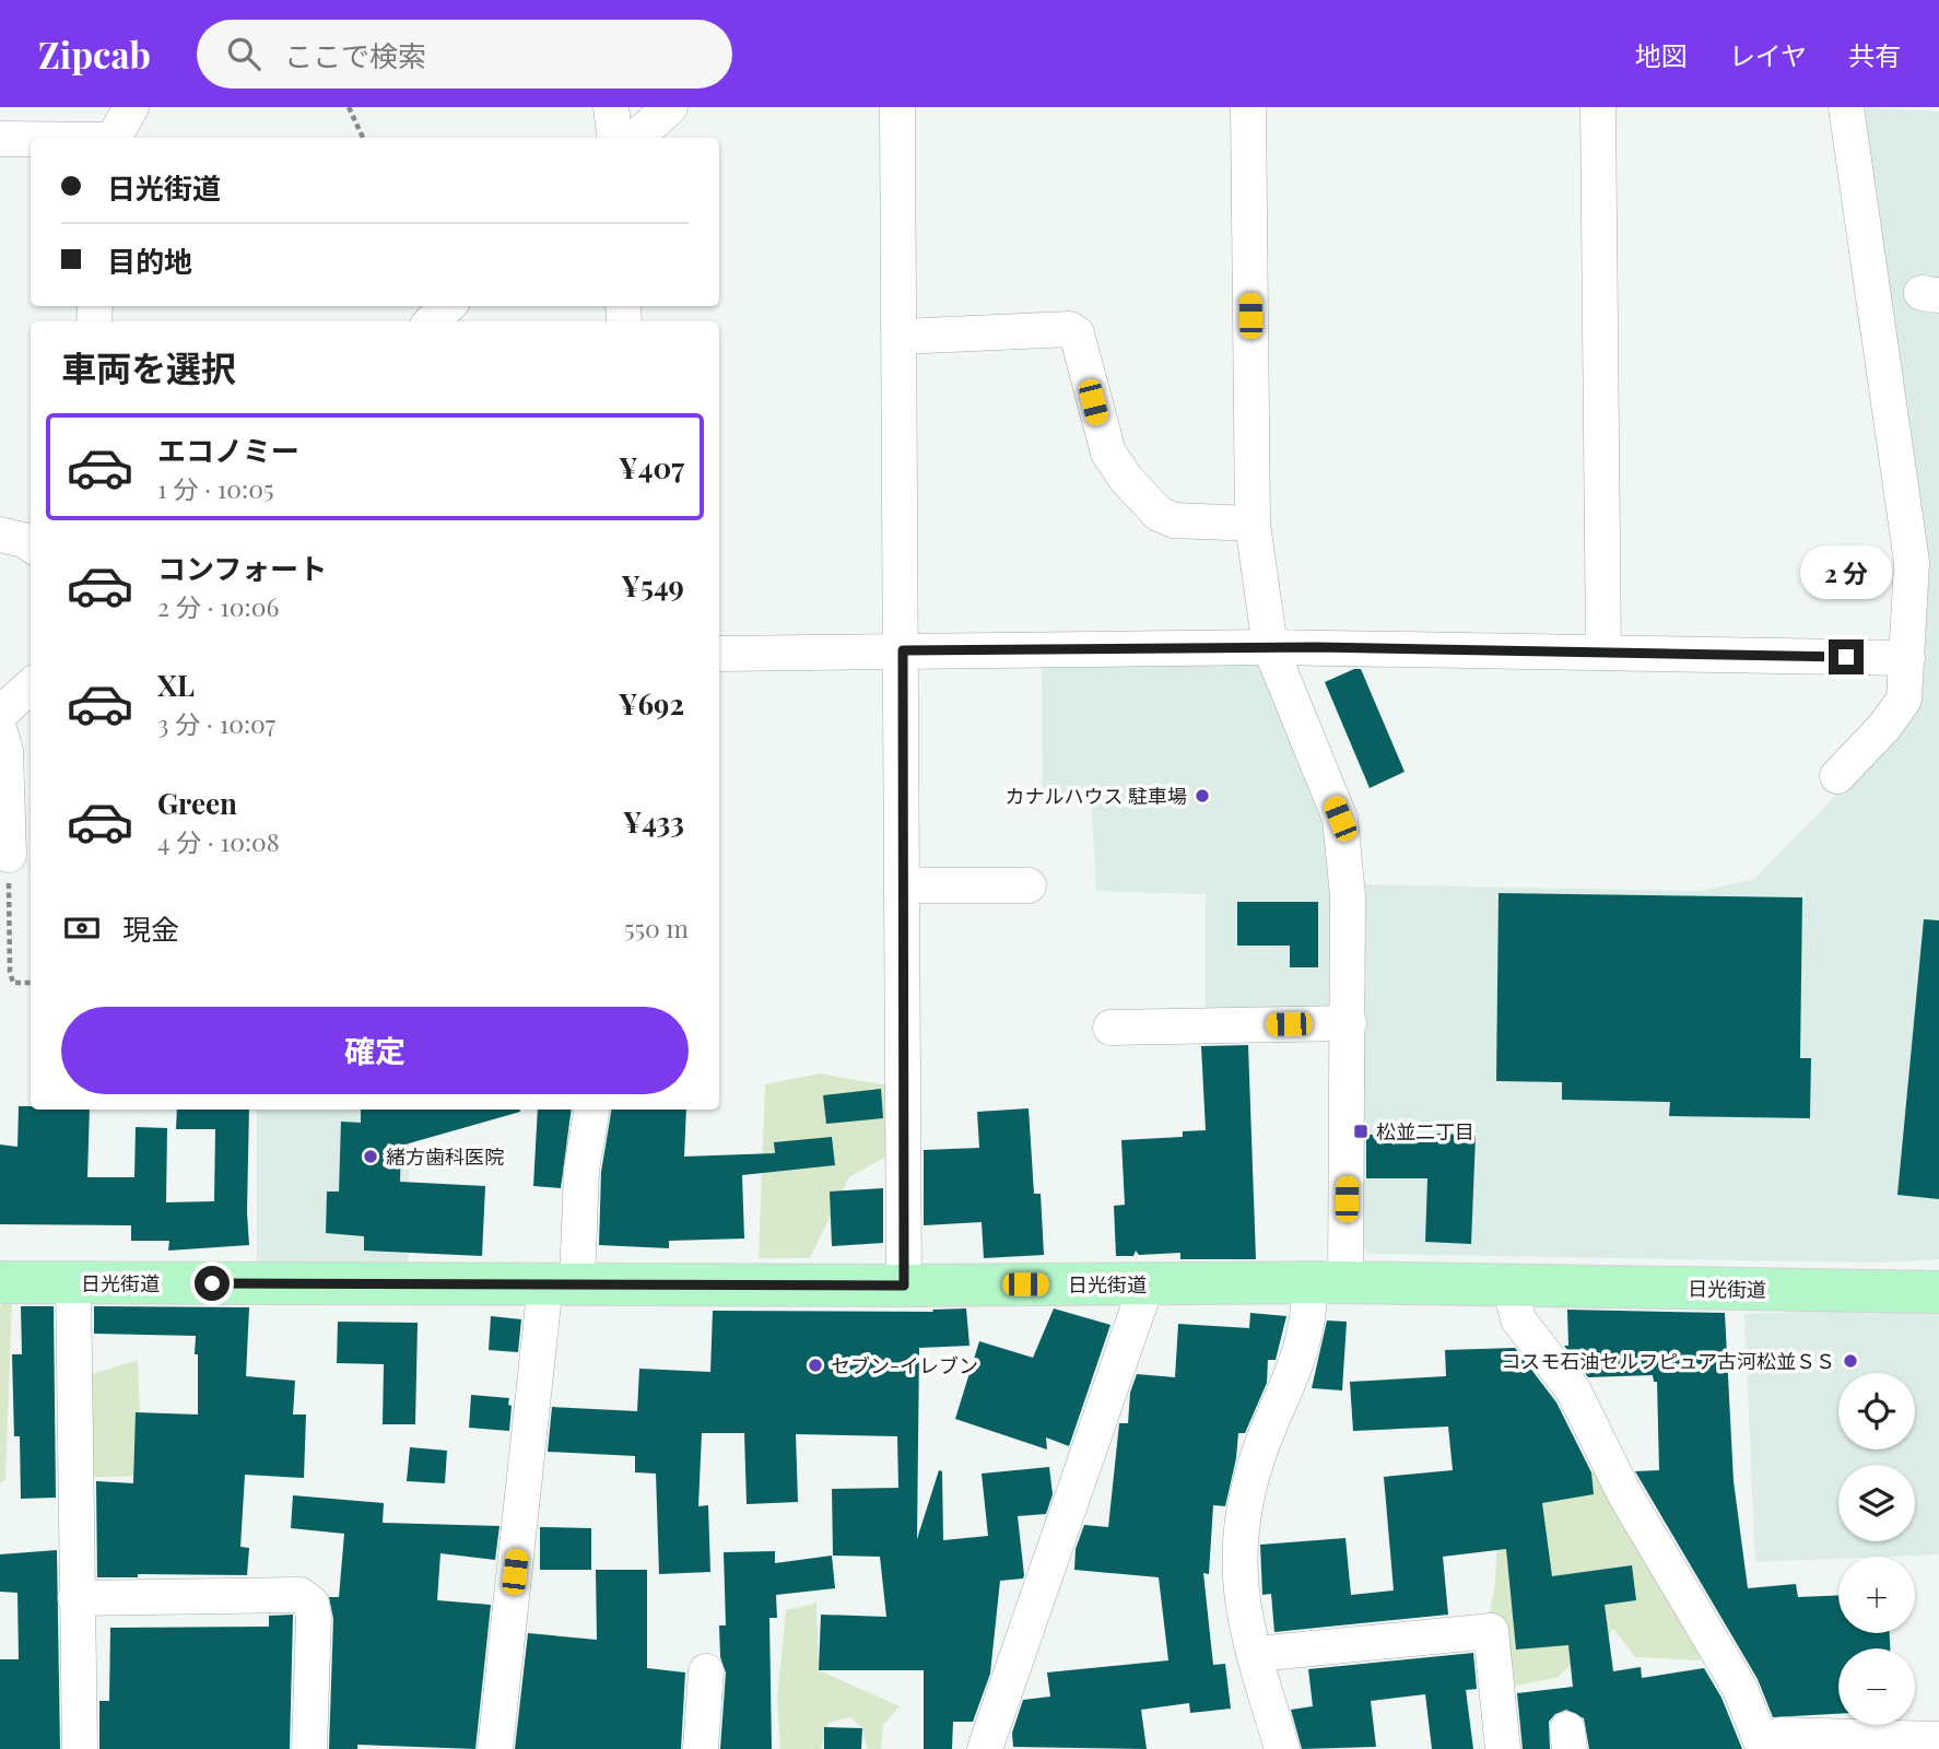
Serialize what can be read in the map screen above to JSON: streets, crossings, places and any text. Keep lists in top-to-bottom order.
{
  "streets": {
    "main road": ["日光街道"]
  },
  "places": {
    "other": [
      "カナルハウス 駐車場",
      "緒方歯科医院",
      "コスモ石油セルフピュア古河松並ＳＳ",
      "セブン-イレブン"
    ],
    "transit": ["松並二丁目"]
  },
  "page": {
    "header": "Zipcab",
    "search": "ここで検索",
    "nav": ["地図", "レイヤ", "共有"],
    "banner": ["日光街道", "目的地"],
    "heading": "車両を選択",
    "list": [
      {
        "name": "エコノミー",
        "note": "1 分 · 10:05",
        "value": "¥407"
      },
      {
        "name": "コンフォート",
        "note": "2 分 · 10:06",
        "value": "¥549"
      },
      {
        "name": "XL",
        "note": "3 分 · 10:07",
        "value": "¥692"
      },
      {
        "name": "Green",
        "note": "4 分 · 10:08",
        "value": "¥433"
      }
    ],
    "bubble": "2 分",
    "pay": ["現金", "550 m"],
    "buttons": "確定",
    "map_buttons": ["+", "−"]
  }
}
